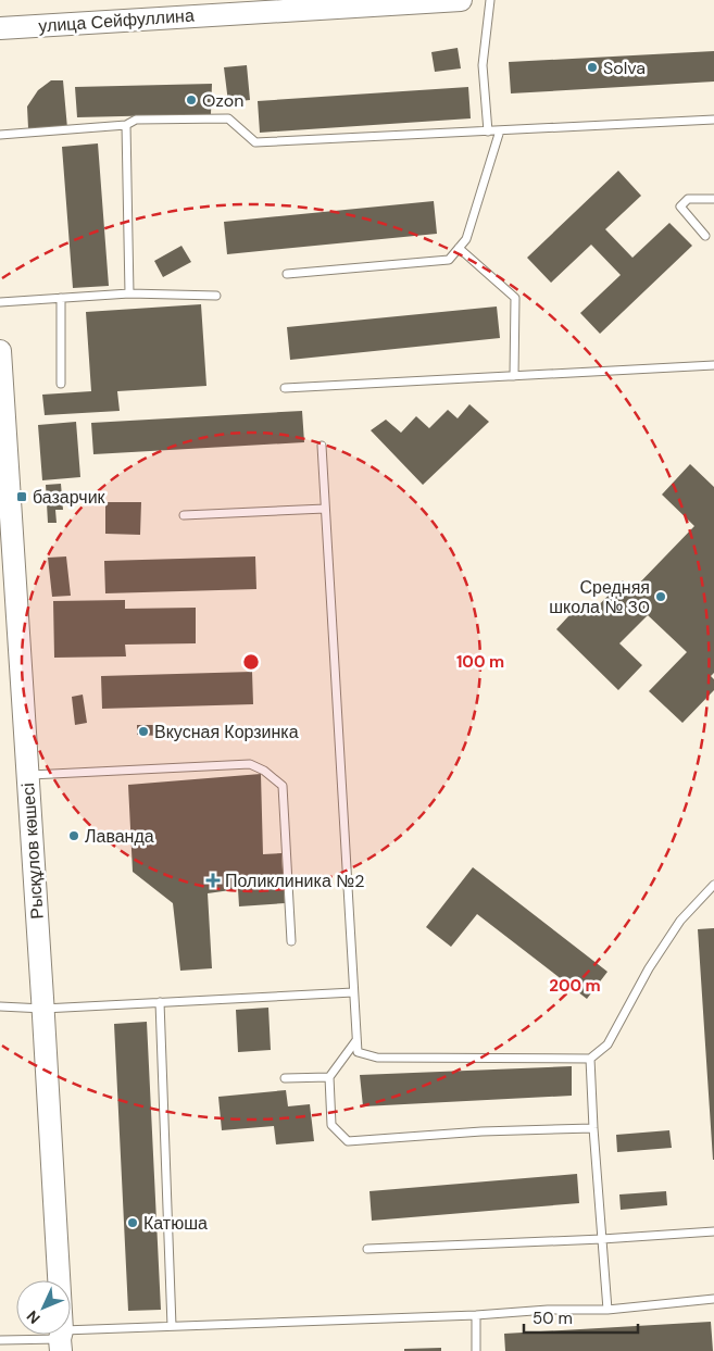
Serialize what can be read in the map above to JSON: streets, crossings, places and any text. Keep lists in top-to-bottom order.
{
  "streets": {
    "street": ["улица Сейфуллина", "Рысқұлов көшесі"]
  },
  "places": {
    "other": [
      "Solva",
      "Ozon",
      "Средняя школа № 30",
      "Вкусная Корзинка",
      "Лаванда",
      "Катюша"
    ],
    "transit": ["базарчик"],
    "health": ["Поликлиника №2"]
  },
  "scale_bar": "50 m",
  "north": "bottom left",
  "rings": ["100 m", "200 m"]
}
